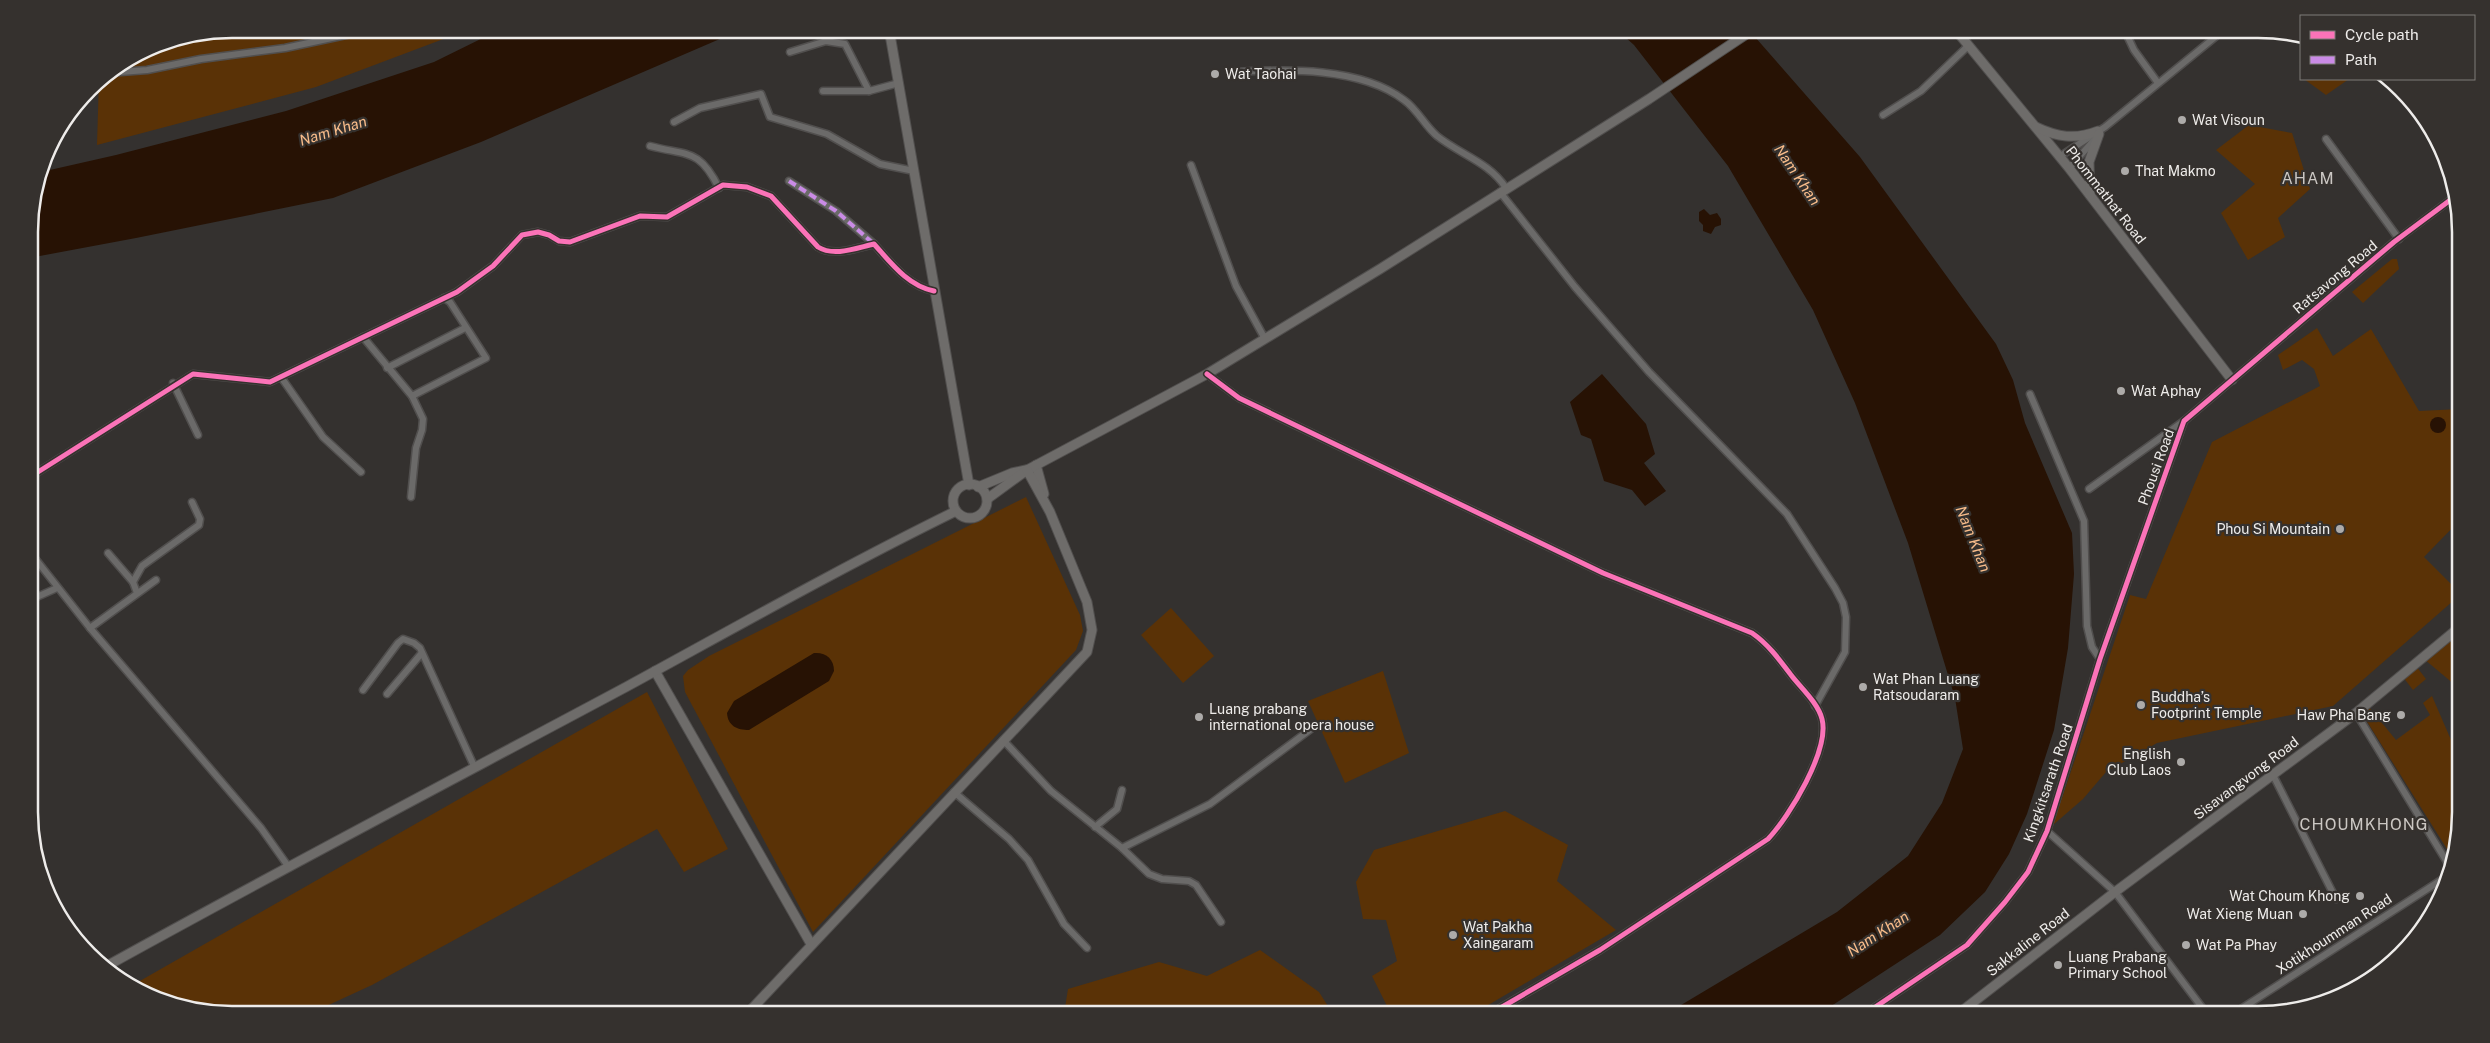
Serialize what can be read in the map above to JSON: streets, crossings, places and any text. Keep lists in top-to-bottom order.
{
  "streets": {
    "street": [
      "Phommathat Road",
      "Ratsavong Road",
      "Phousi Road",
      "Sisavangvong Road",
      "Kingkitsarath Road",
      "Xotikhoumman Road",
      "Sakkaline Road"
    ]
  },
  "crossings": [
    ["Phommathat Road", "Ratsavong Road"],
    ["Phommathat Road", "Phousi Road"],
    ["Ratsavong Road", "Phousi Road"],
    ["Phousi Road", "Kingkitsarath Road"],
    ["Sisavangvong Road", "Sakkaline Road"]
  ],
  "districts": ["AHAM", "CHOUMKHONG"],
  "water": ["Nam Khan"],
  "places": [
    "Wat Taohai",
    "Wat Visoun",
    "That Makmo",
    "Wat Aphay",
    "Phou Si Mountain",
    "Wat Phan Luang Ratsoudaram",
    "Buddha’s Footprint Temple",
    "Haw Pha Bang",
    "Luang prabang international opera house",
    "English Club Laos",
    "Wat Choum Khong",
    "Wat Xieng Muan",
    "Wat Pakha Xaingaram",
    "Wat Pa Phay",
    "Luang Prabang Primary School"
  ],
  "legend": ["Cycle path", "Path"]
}
